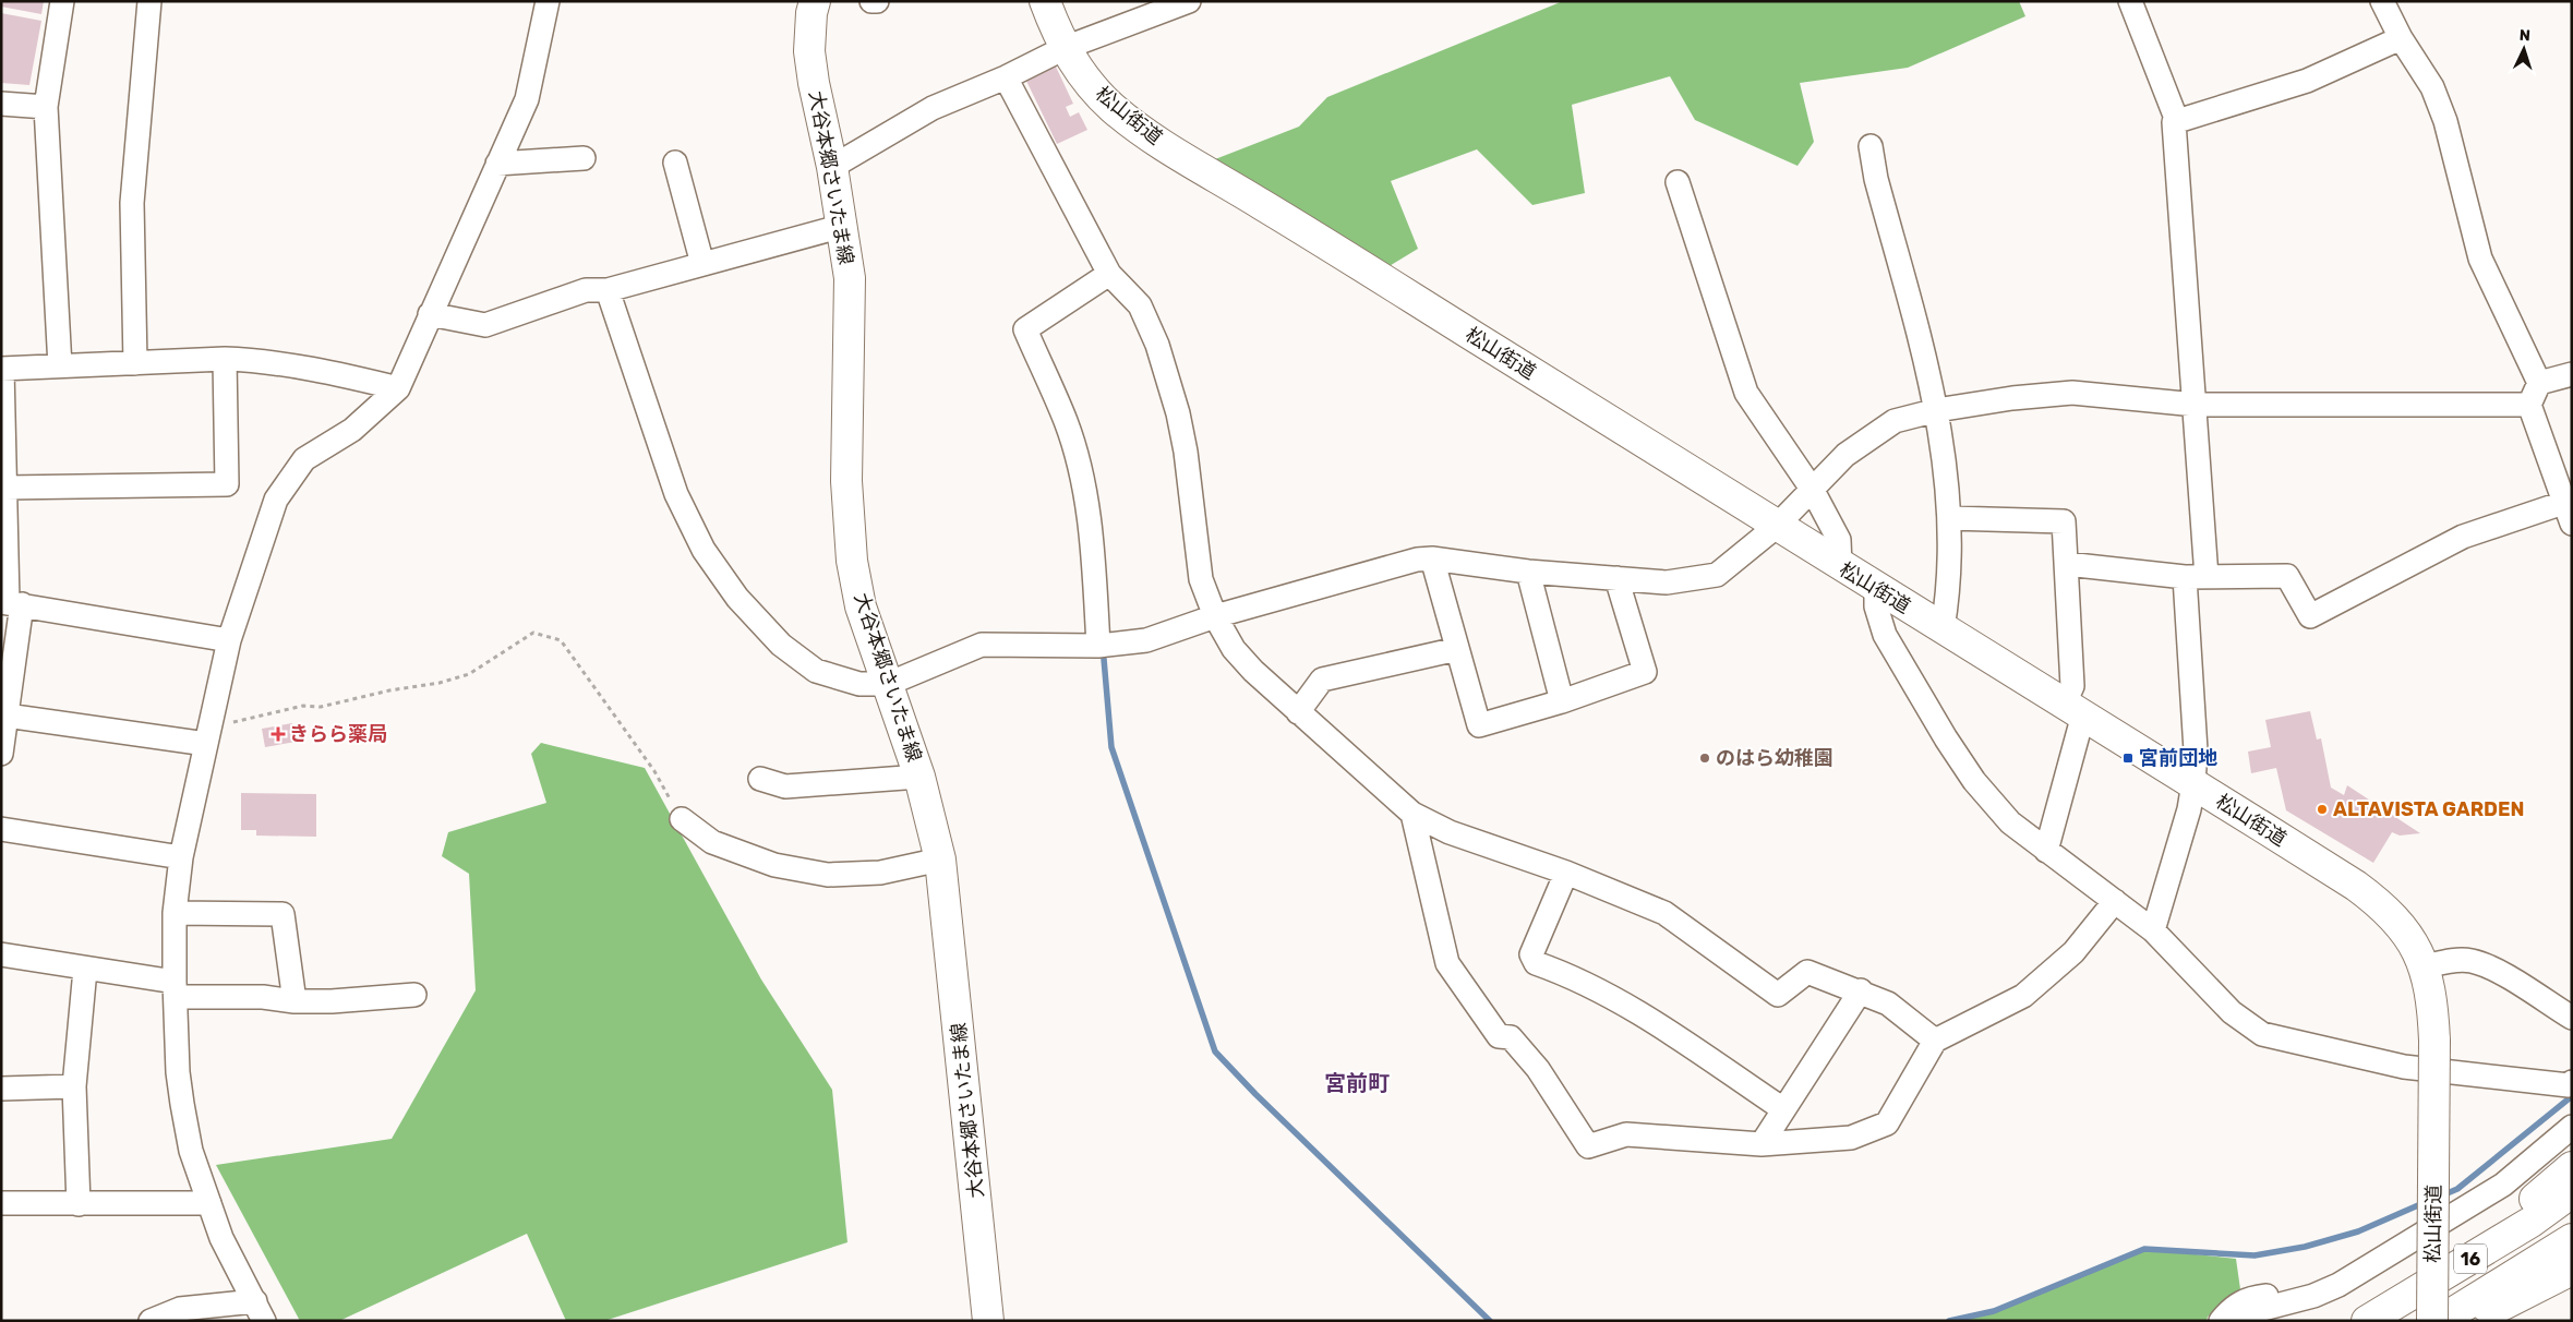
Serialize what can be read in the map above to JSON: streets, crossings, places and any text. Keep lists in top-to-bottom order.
{
  "streets": {
    "main road": ["松山街道", "大谷本郷さいたま線", "16"]
  },
  "districts": ["宮前町"],
  "places": {
    "health": ["きらら薬局"],
    "other": ["のはら幼稚園", "ALTAVISTA GARDEN"],
    "transit": ["宮前団地"]
  },
  "north": "top"
}
